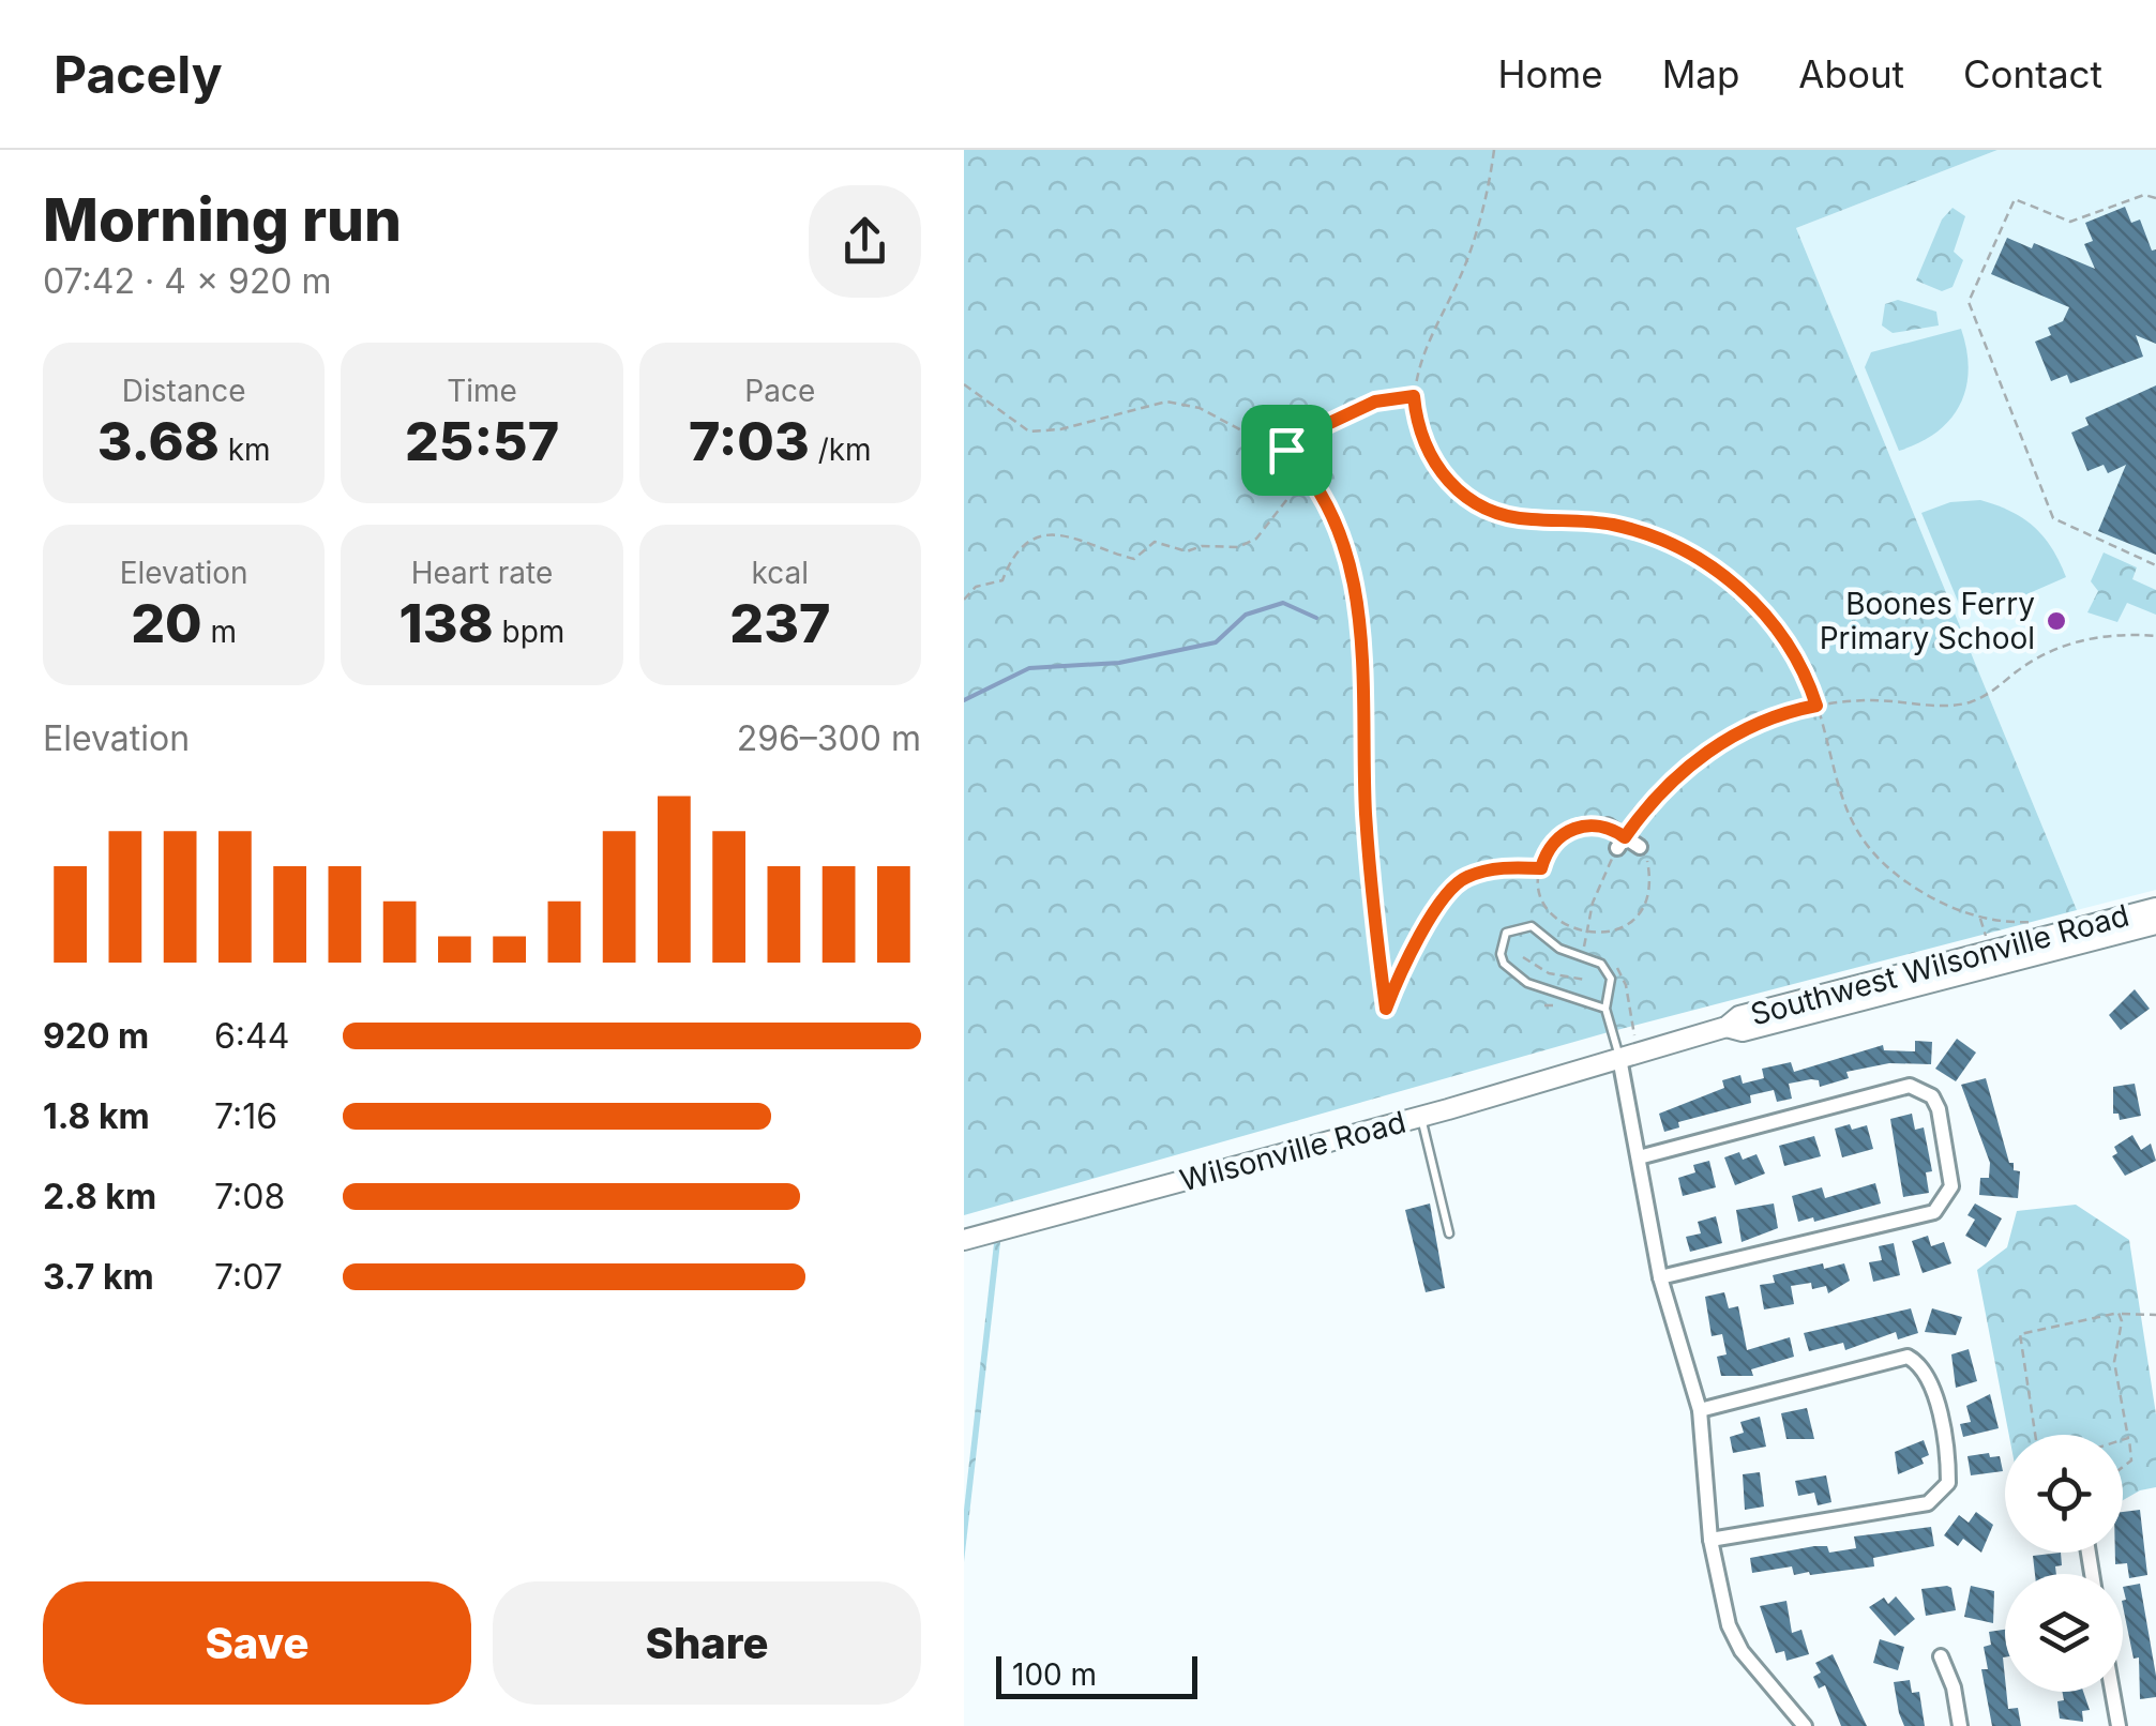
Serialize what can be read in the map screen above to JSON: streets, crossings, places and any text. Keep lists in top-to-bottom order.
{
  "streets": {
    "main road": ["Southwest Wilsonville Road", "Wilsonville Road"]
  },
  "crossings": [
    ["Southwest Wilsonville Road", "Wilsonville Road"]
  ],
  "places": ["Boones Ferry Primary School"],
  "scale_bar": "100 m",
  "page": {
    "header": "Pacely",
    "nav": [
      "Home",
      "Map",
      "About",
      "Contact"
    ],
    "heading": ["Morning run", "07:42 · 4 × 920 m"],
    "stats": [
      ["Distance", "3.68 km"],
      ["Time", "25:57"],
      ["Pace", "7:03 /km"],
      ["Elevation", "20 m"],
      ["Heart rate", "138 bpm"],
      ["kcal", "237"]
    ],
    "chart": ["Elevation", "296–300 m"],
    "list": [
      {
        "name": "920 m",
        "note": "6:44"
      },
      {
        "name": "1.8 km",
        "note": "7:16"
      },
      {
        "name": "2.8 km",
        "note": "7:08"
      },
      {
        "name": "3.7 km",
        "note": "7:07"
      }
    ],
    "buttons": ["Save", "Share"],
    "scale": "100 m"
  }
}
